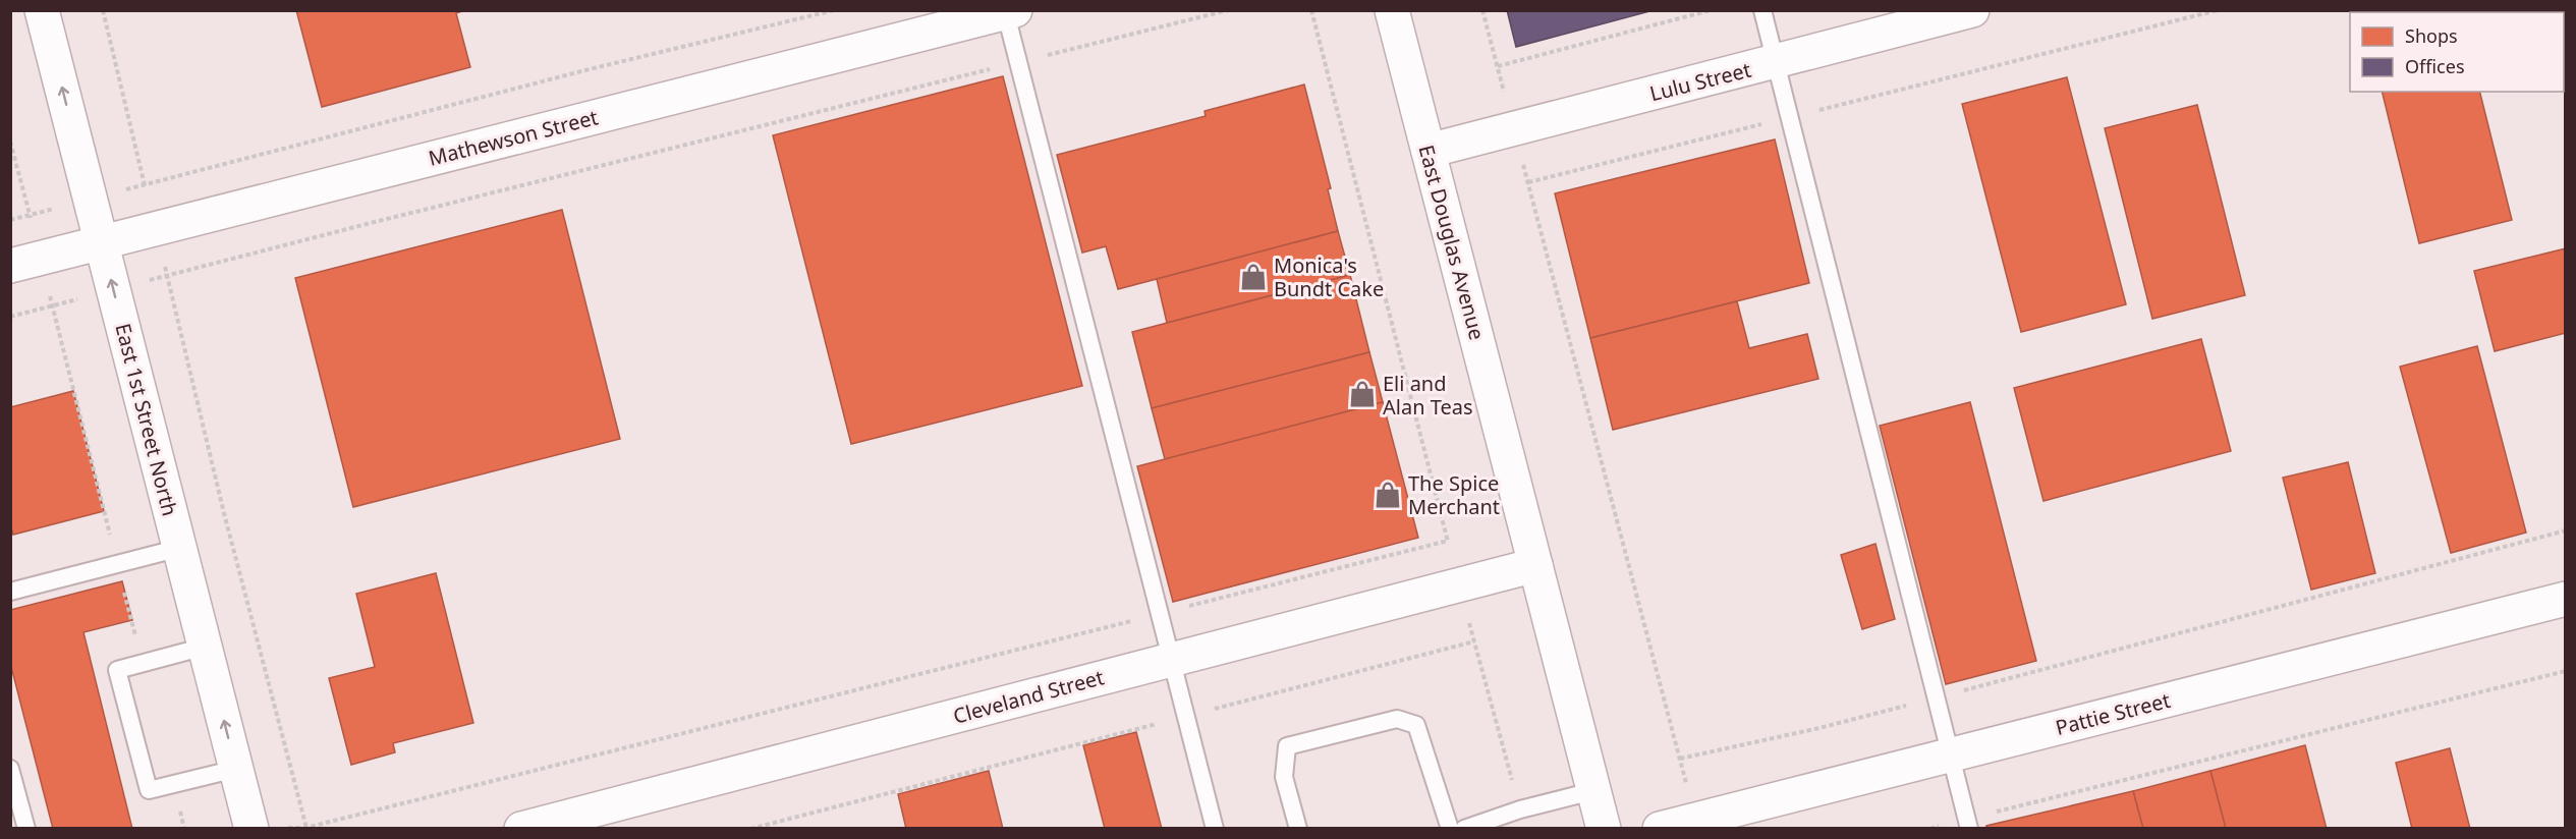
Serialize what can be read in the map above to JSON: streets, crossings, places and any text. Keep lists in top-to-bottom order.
{
  "streets": {
    "street": [
      "Lulu Street",
      "Mathewson Street",
      "East Douglas Avenue",
      "East 1st Street North",
      "Cleveland Street",
      "Pattie Street"
    ]
  },
  "crossings": [
    ["Lulu Street", "East Douglas Avenue"],
    ["Mathewson Street", "East 1st Street North"],
    ["East Douglas Avenue", "Cleveland Street"]
  ],
  "one_way": ["East 1st Street North"],
  "places": {
    "shop": ["Monica's Bundt Cake", "Eli and Alan Teas", "The Spice Merchant"]
  },
  "legend": ["Shops", "Offices"]
}
